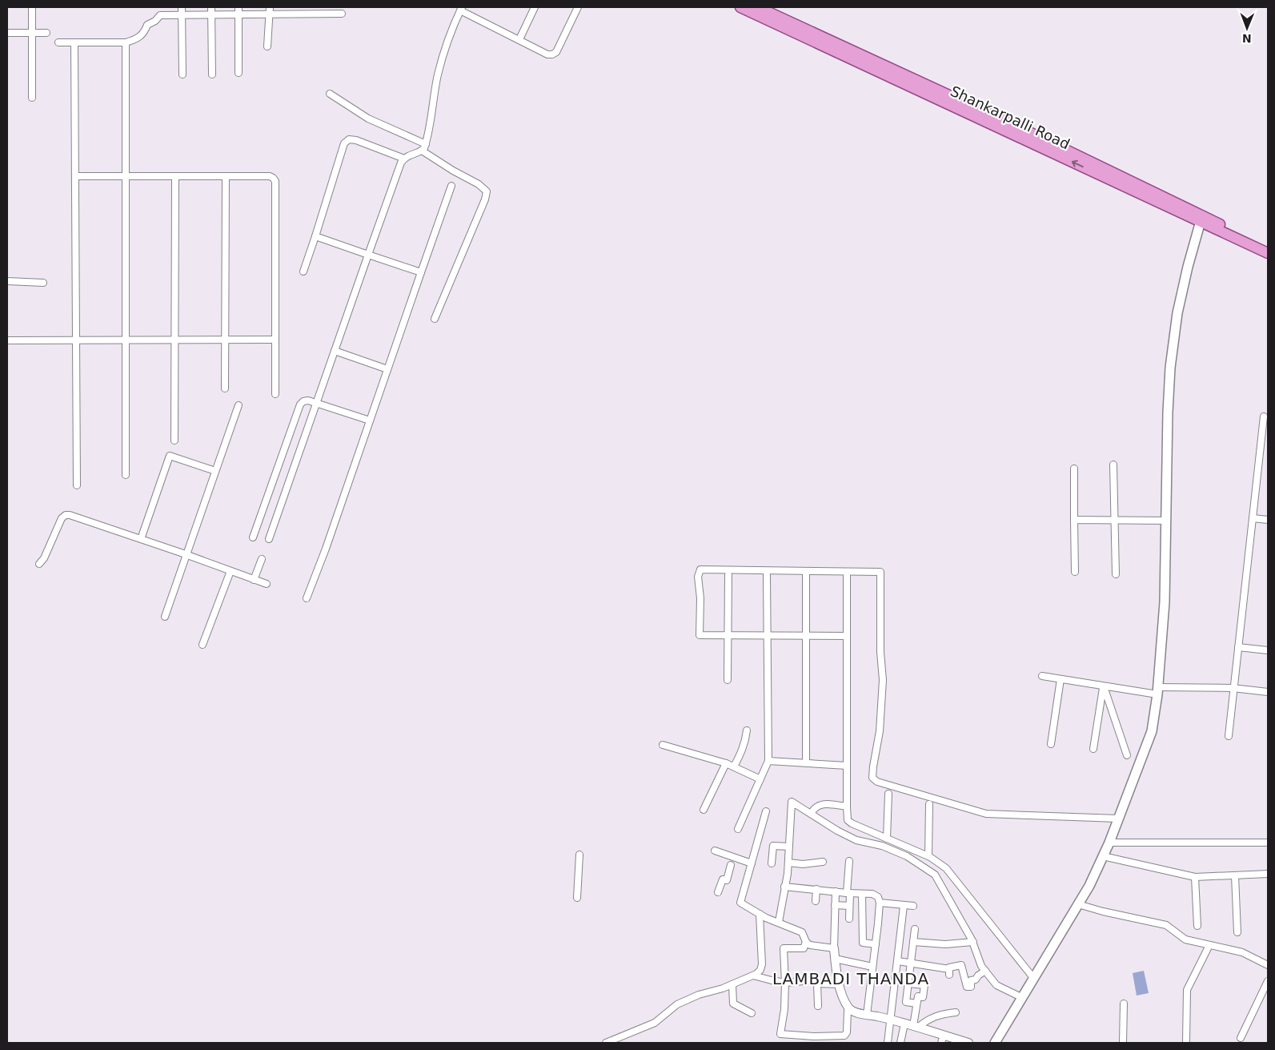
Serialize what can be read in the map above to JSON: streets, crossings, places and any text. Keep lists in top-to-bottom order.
{
  "streets": {
    "main road": ["Shankarpalli Road"]
  },
  "districts": ["LAMBADI THANDA"],
  "north": "bottom"
}
